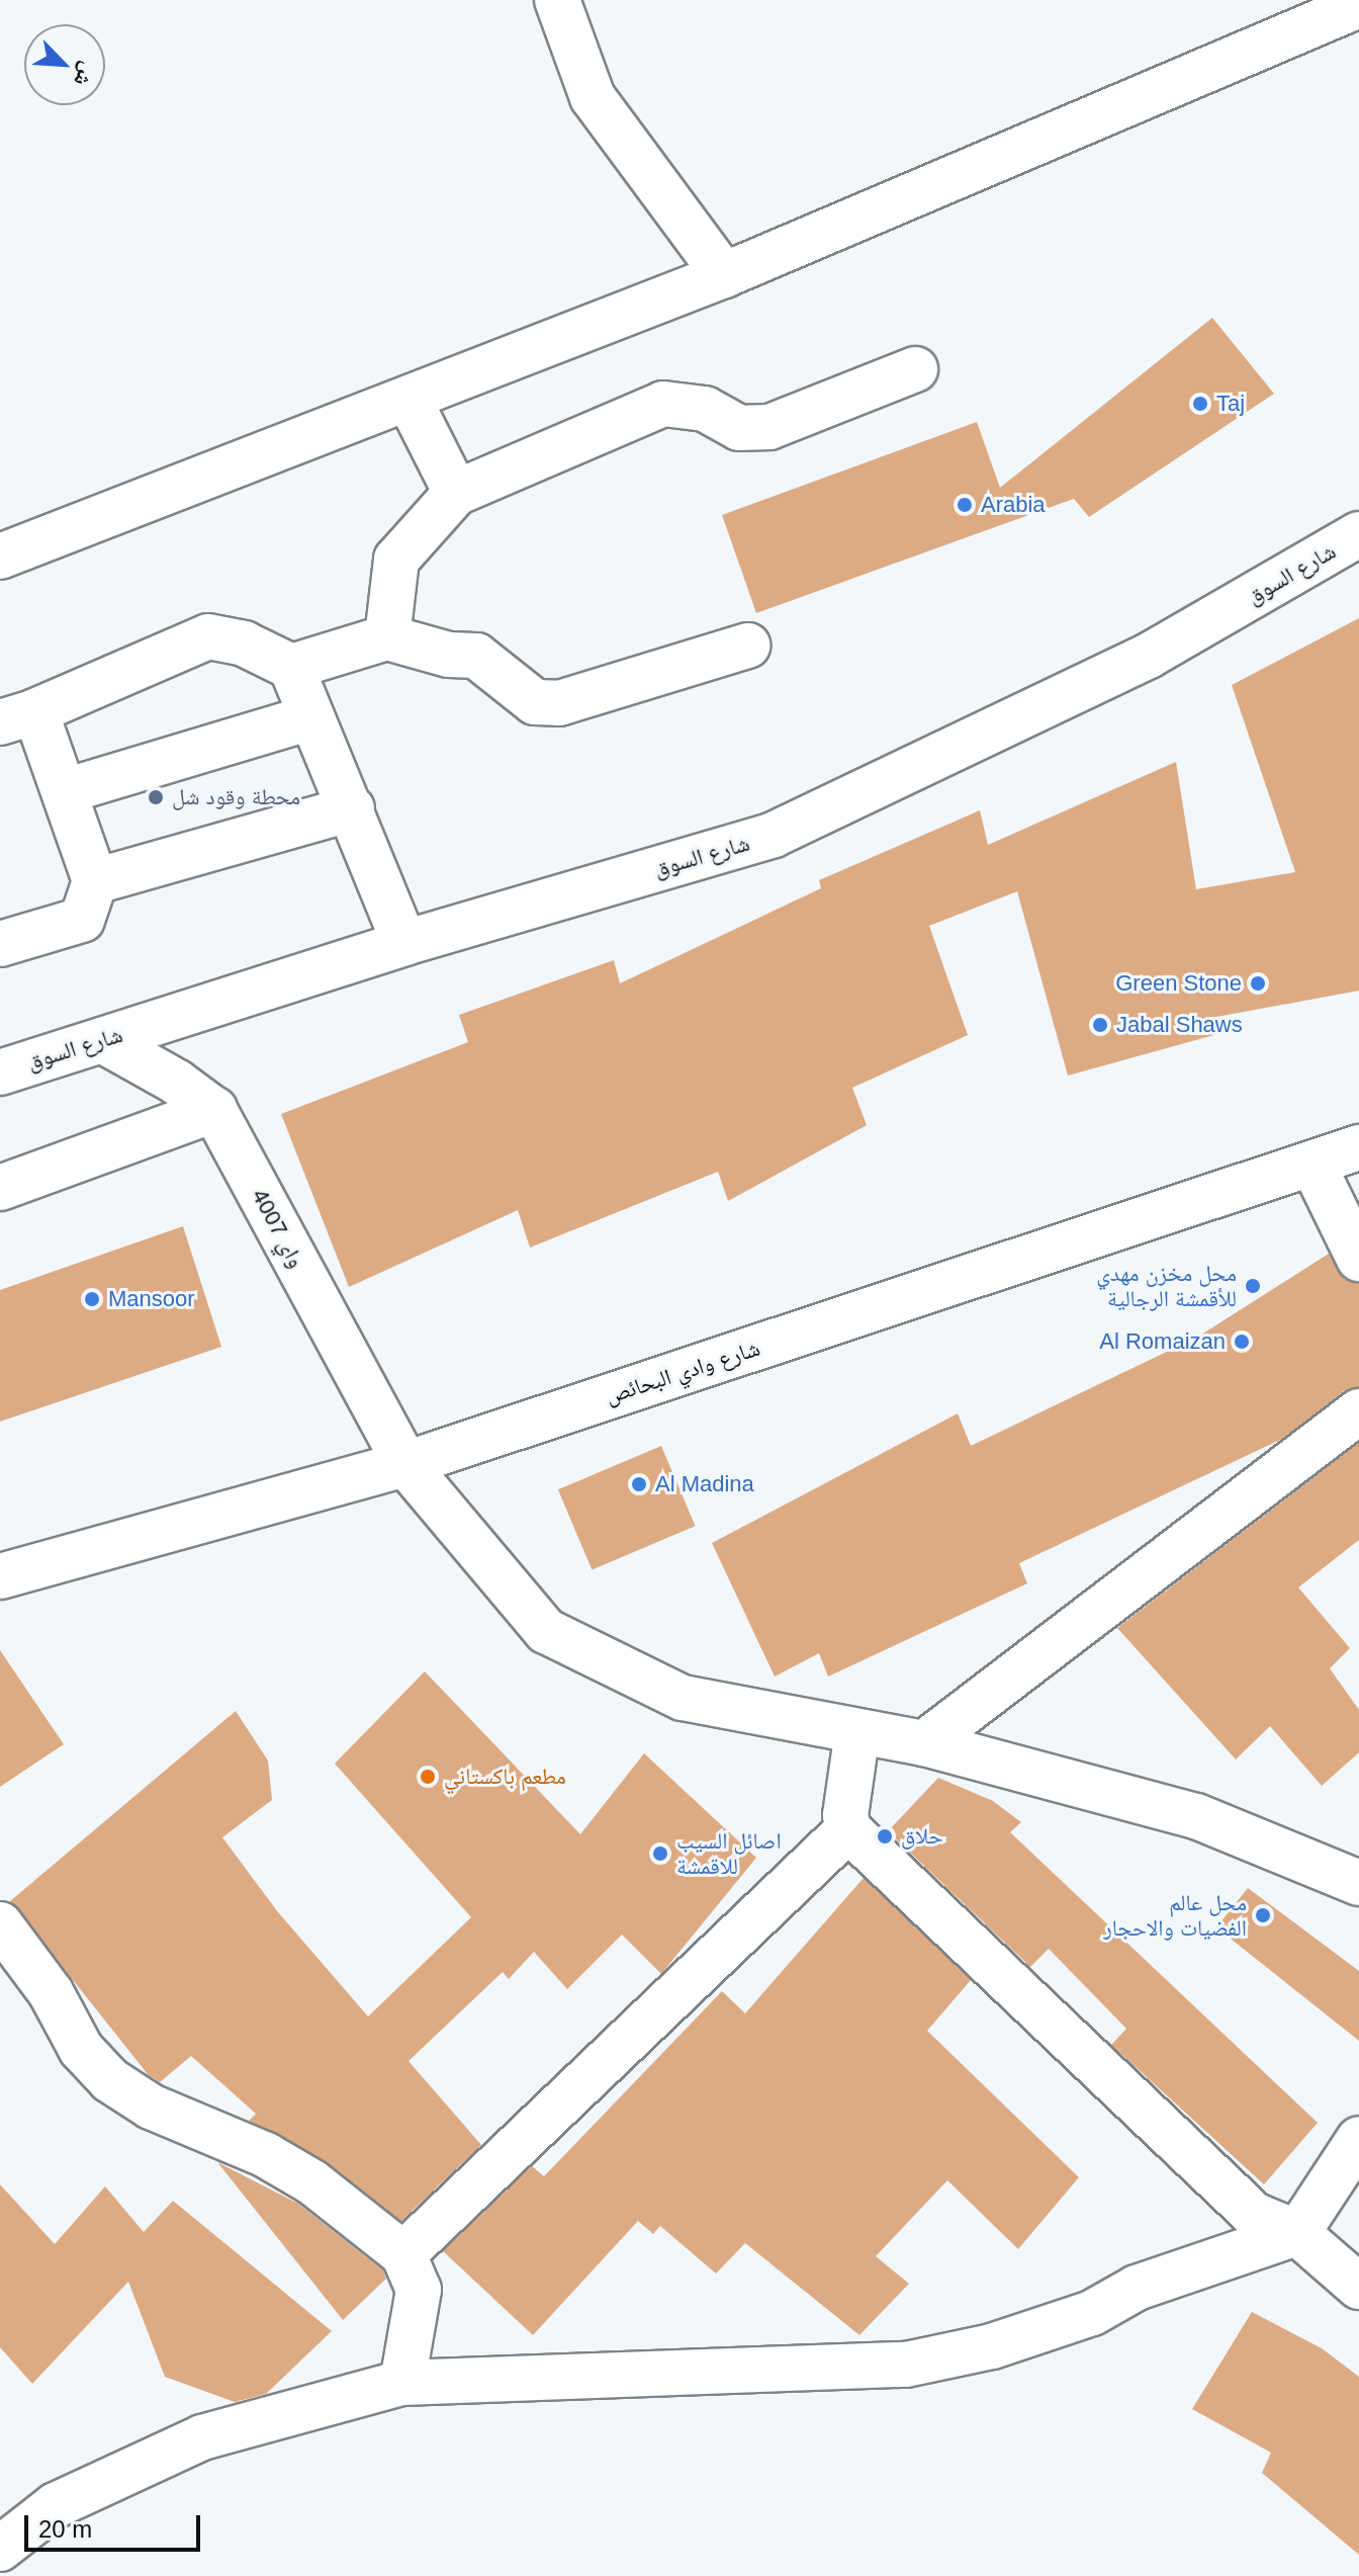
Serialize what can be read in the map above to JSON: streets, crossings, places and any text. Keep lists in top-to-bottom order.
{
  "streets": {
    "street": ["شارع السوق", "واي 4007", "شارع وادي البحائص"]
  },
  "crossings": [
    ["شارع السوق", "واي 4007"],
    ["واي 4007", "شارع وادي البحائص"]
  ],
  "places": [
    "Taj",
    "Arabia",
    "محطة وقود شل",
    "Green Stone",
    "Jabal Shaws",
    "محل مخزن مهدي للأقمشة الرجالية",
    "Mansoor",
    "Al Romaizan",
    "Al Madina",
    "مطعم باكستاني",
    "حلاق",
    "اصائل السيب للاقمشة",
    "محل عالم الفضيات والاحجار"
  ],
  "scale_bar": "20 m",
  "north": "bottom right"
}
